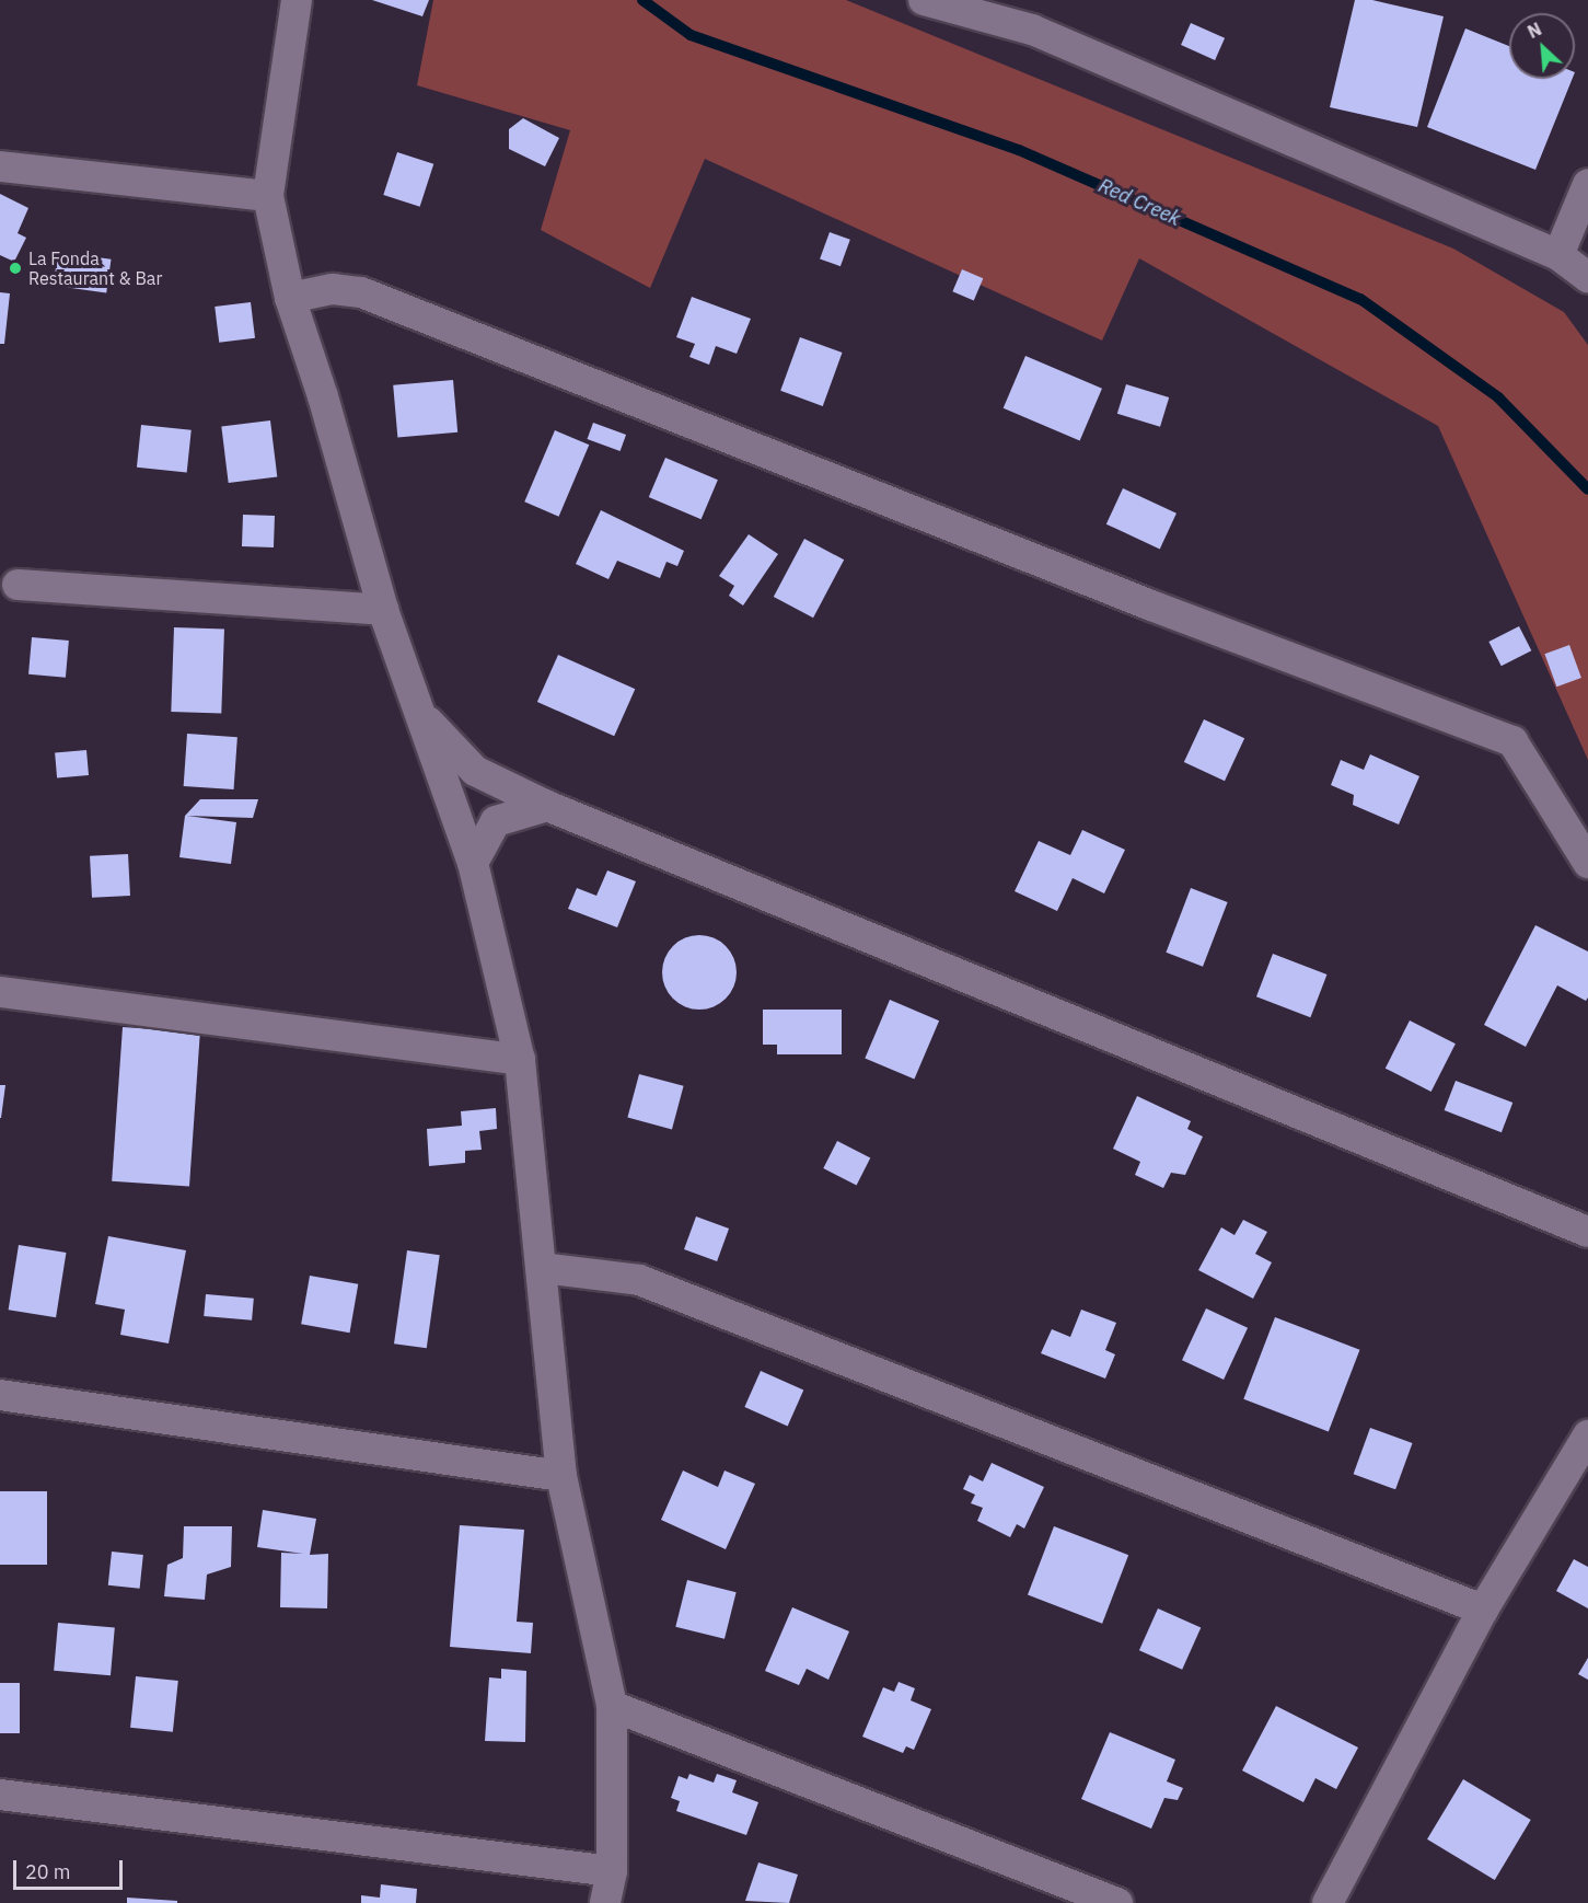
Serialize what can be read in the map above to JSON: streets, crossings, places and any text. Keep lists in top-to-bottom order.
{
  "water": ["Red Creek"],
  "places": ["La Fonda Restaurant & Bar"],
  "scale_bar": "20 m",
  "north": "top left"
}
